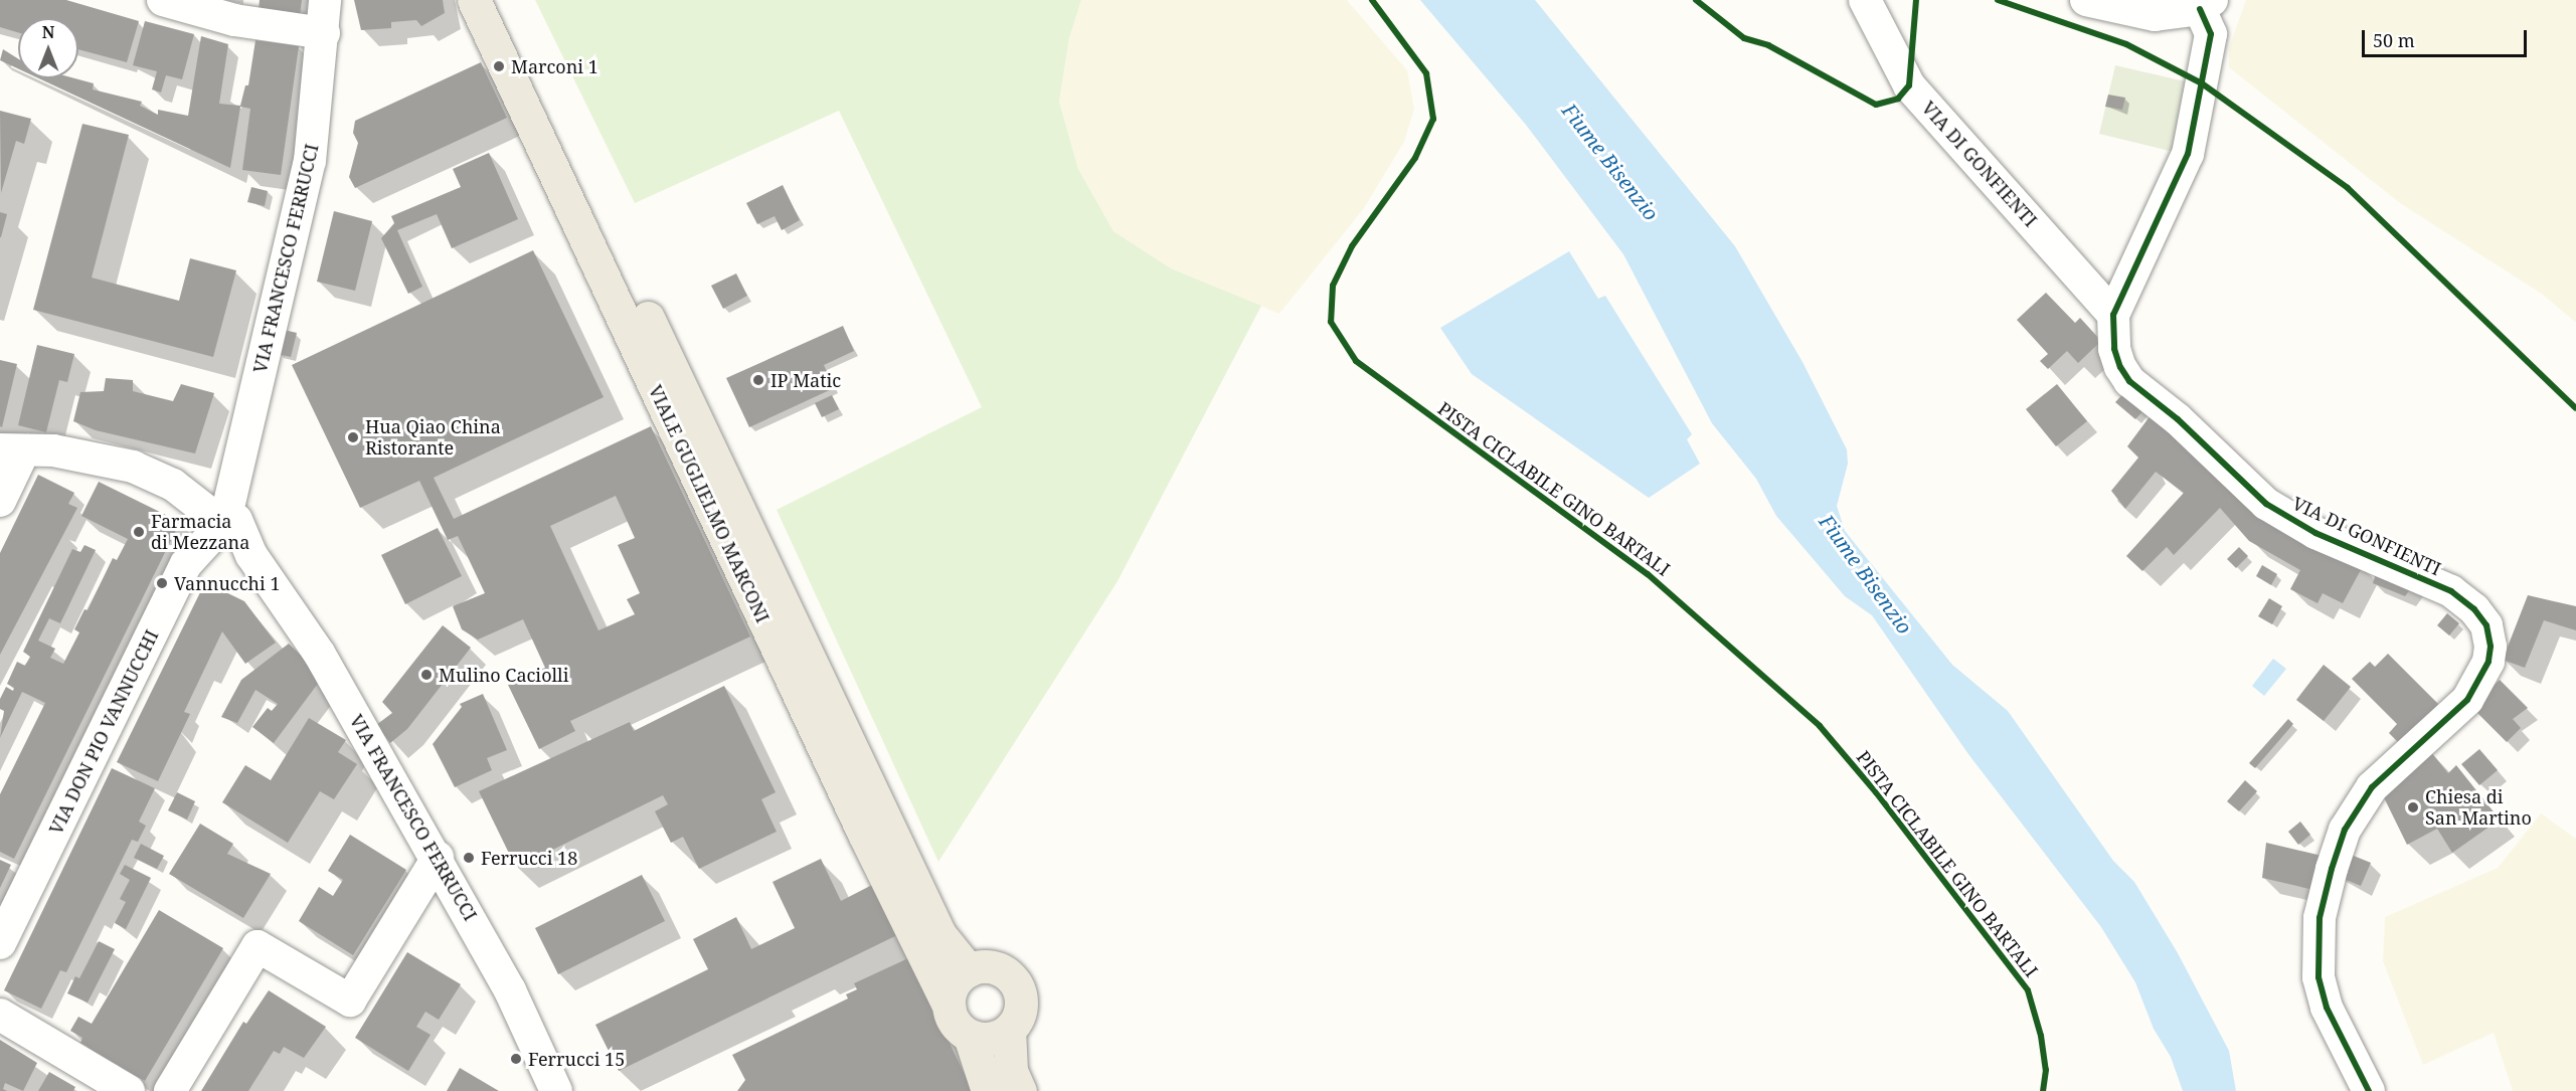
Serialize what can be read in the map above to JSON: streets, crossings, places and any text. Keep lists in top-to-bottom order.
{
  "streets": {
    "main road": ["VIALE GUGLIELMO MARCONI"],
    "street": ["VIA DI GONFIENTI", "VIA FRANCESCO FERRUCCI", "VIA DON PIO VANNUCCHI"],
    "cycle path": ["PISTA CICLABILE GINO BARTALI"]
  },
  "crossings": [
    ["VIA FRANCESCO FERRUCCI", "VIA DON PIO VANNUCCHI"]
  ],
  "water": ["Fiume Bisenzio"],
  "places": [
    "Marconi 1",
    "IP Matic",
    "Hua Qiao China Ristorante",
    "Farmacia di Mezzana",
    "Vannucchi 1",
    "Mulino Caciolli",
    "Chiesa di San Martino",
    "Ferrucci 18",
    "Ferrucci 15"
  ],
  "scale_bar": "50 m",
  "north": "top"
}
